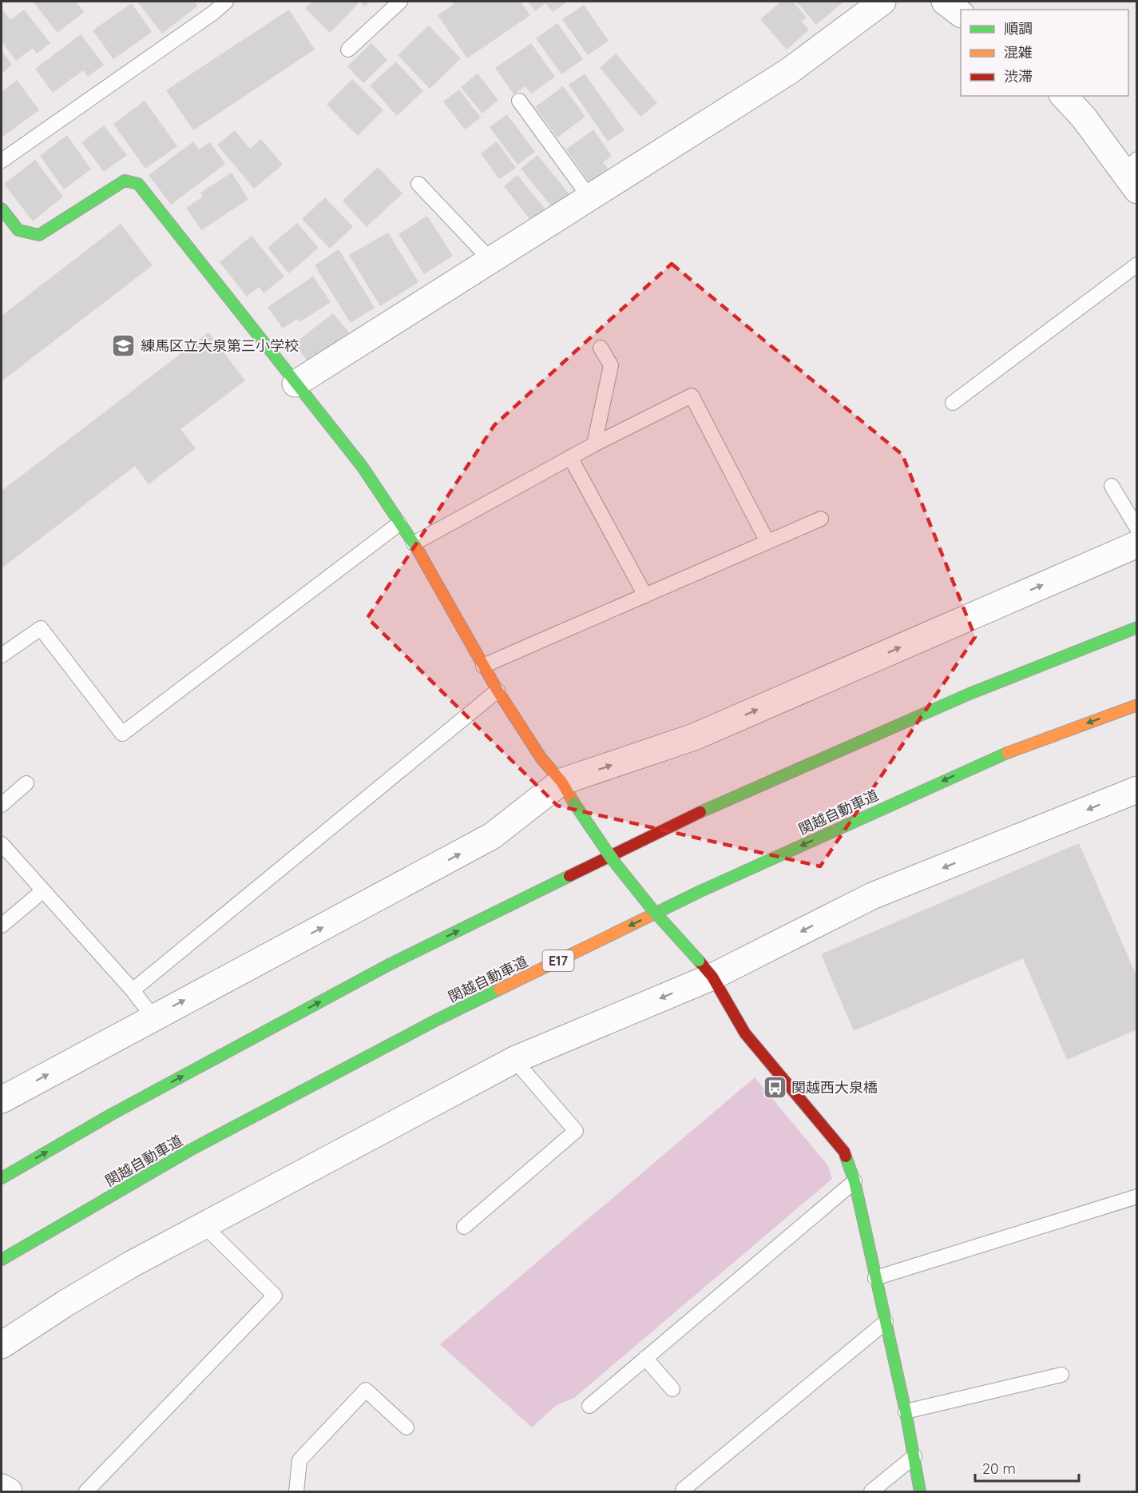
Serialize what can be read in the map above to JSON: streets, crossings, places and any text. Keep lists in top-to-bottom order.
{
  "streets": {
    "main road": ["関越自動車道", "E17"]
  },
  "places": {
    "school or university": ["練馬区立大泉第三小学校"],
    "bus stop": ["関越西大泉橋"]
  },
  "legend": ["順調", "混雑", "渋滞"],
  "scale_bar": "20 m"
}
